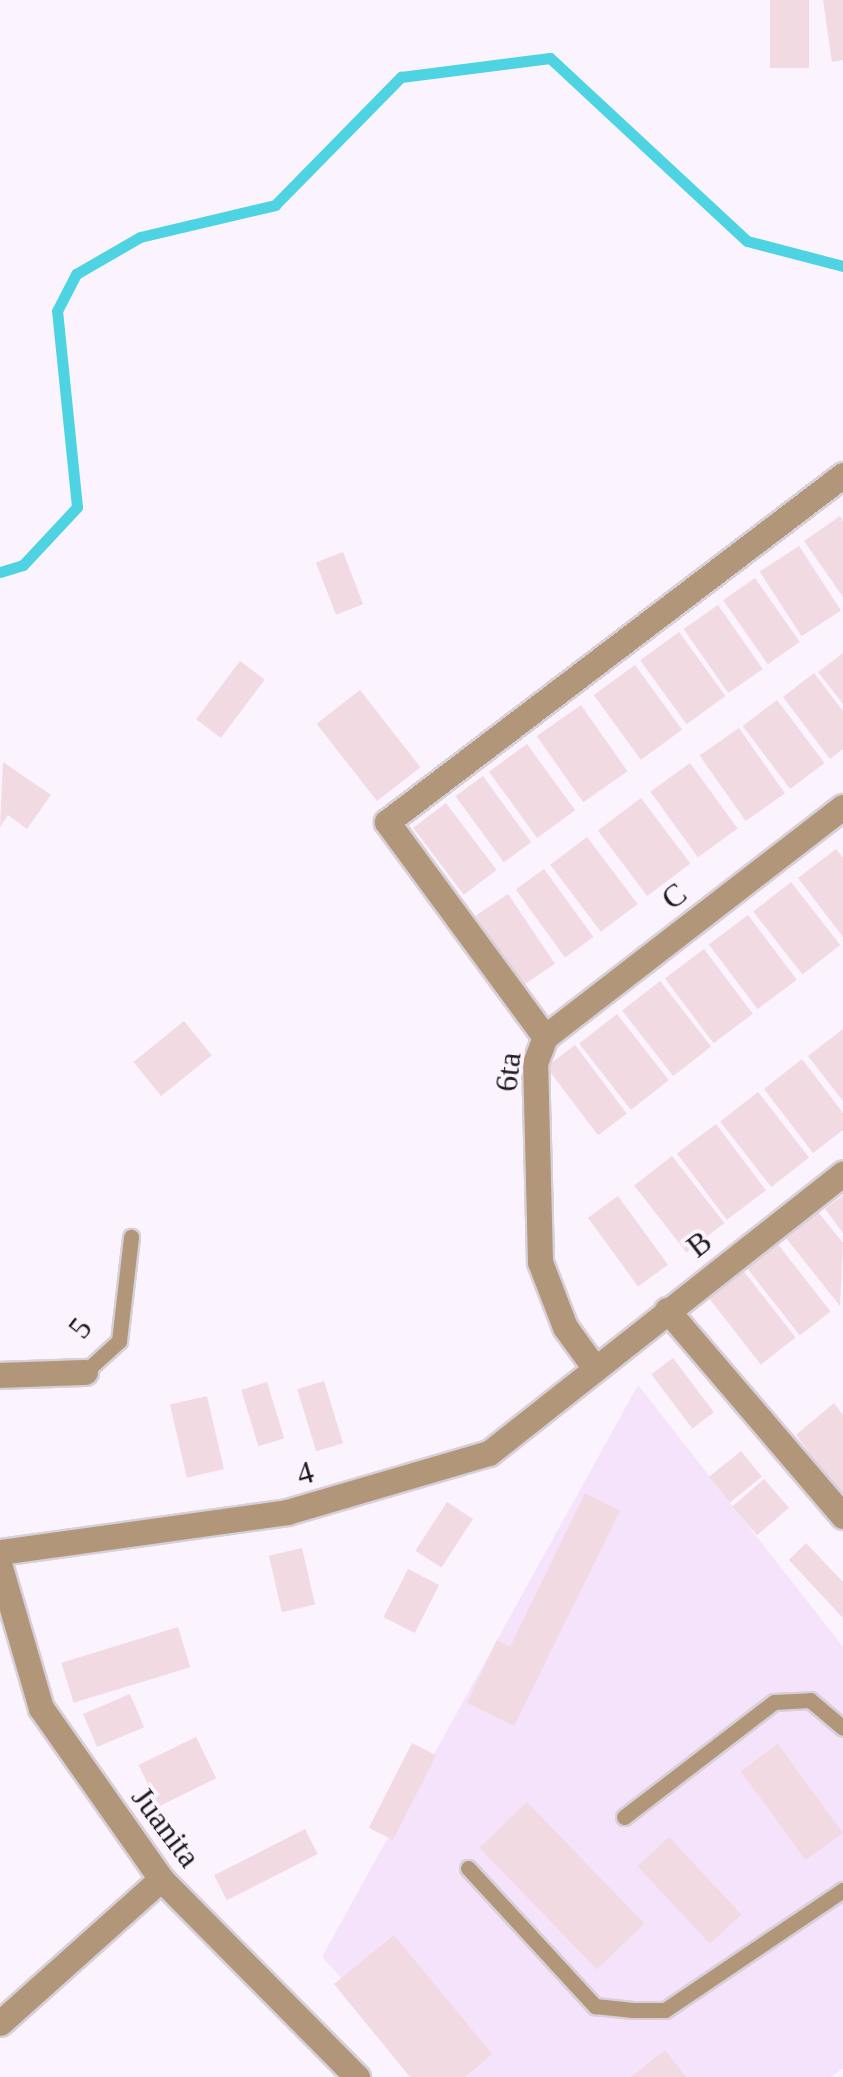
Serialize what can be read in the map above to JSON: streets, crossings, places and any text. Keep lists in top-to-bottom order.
{
  "streets": {
    "street": [
      "C",
      "6ta",
      "B",
      "5",
      "4",
      "Juanita"
    ]
  },
  "crossings": [
    ["C", "6ta"],
    ["6ta", "B"],
    ["6ta", "4"],
    ["B", "4"]
  ]
}
